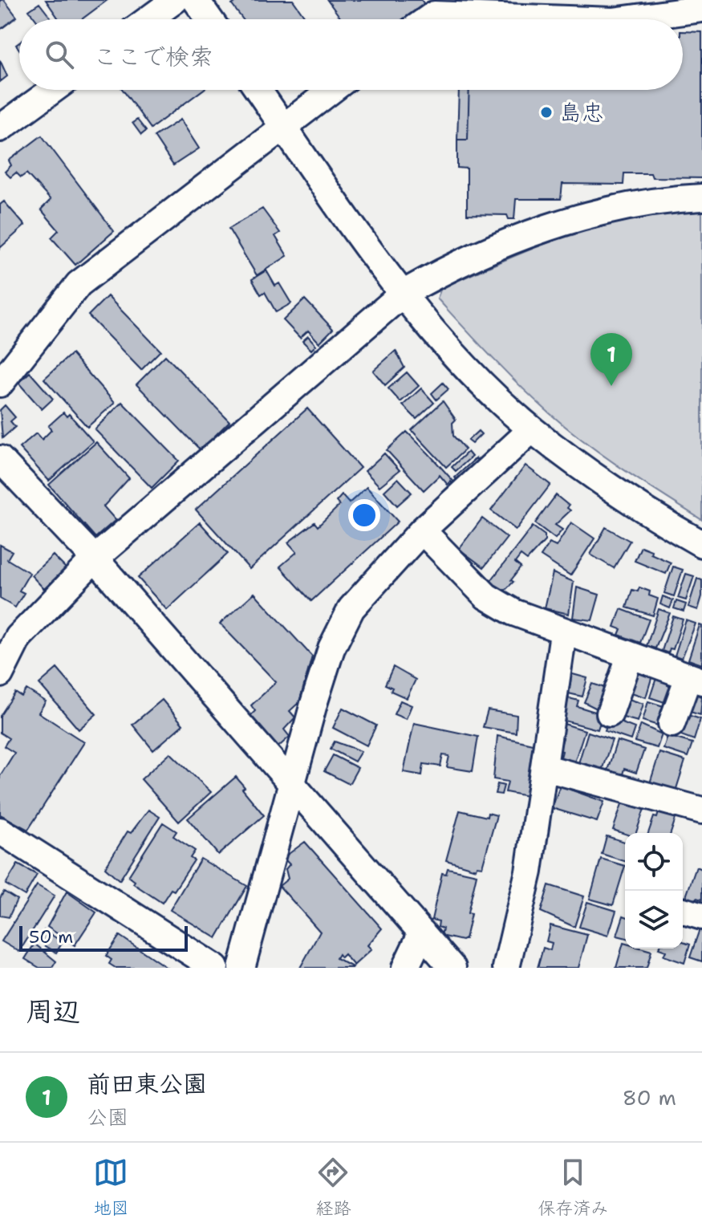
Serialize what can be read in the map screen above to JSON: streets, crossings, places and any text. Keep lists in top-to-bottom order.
{
  "places": ["島忠"],
  "scale_bar": "50 m",
  "page": {
    "search": "ここで検索",
    "pins": "1",
    "scale": "50 m",
    "heading": "周辺",
    "list": [
      {
        "mark": "1",
        "name": "前田東公園",
        "note": "公園",
        "value": "80 m"
      }
    ],
    "nav": ["地図", "経路", "保存済み"]
  }
}
